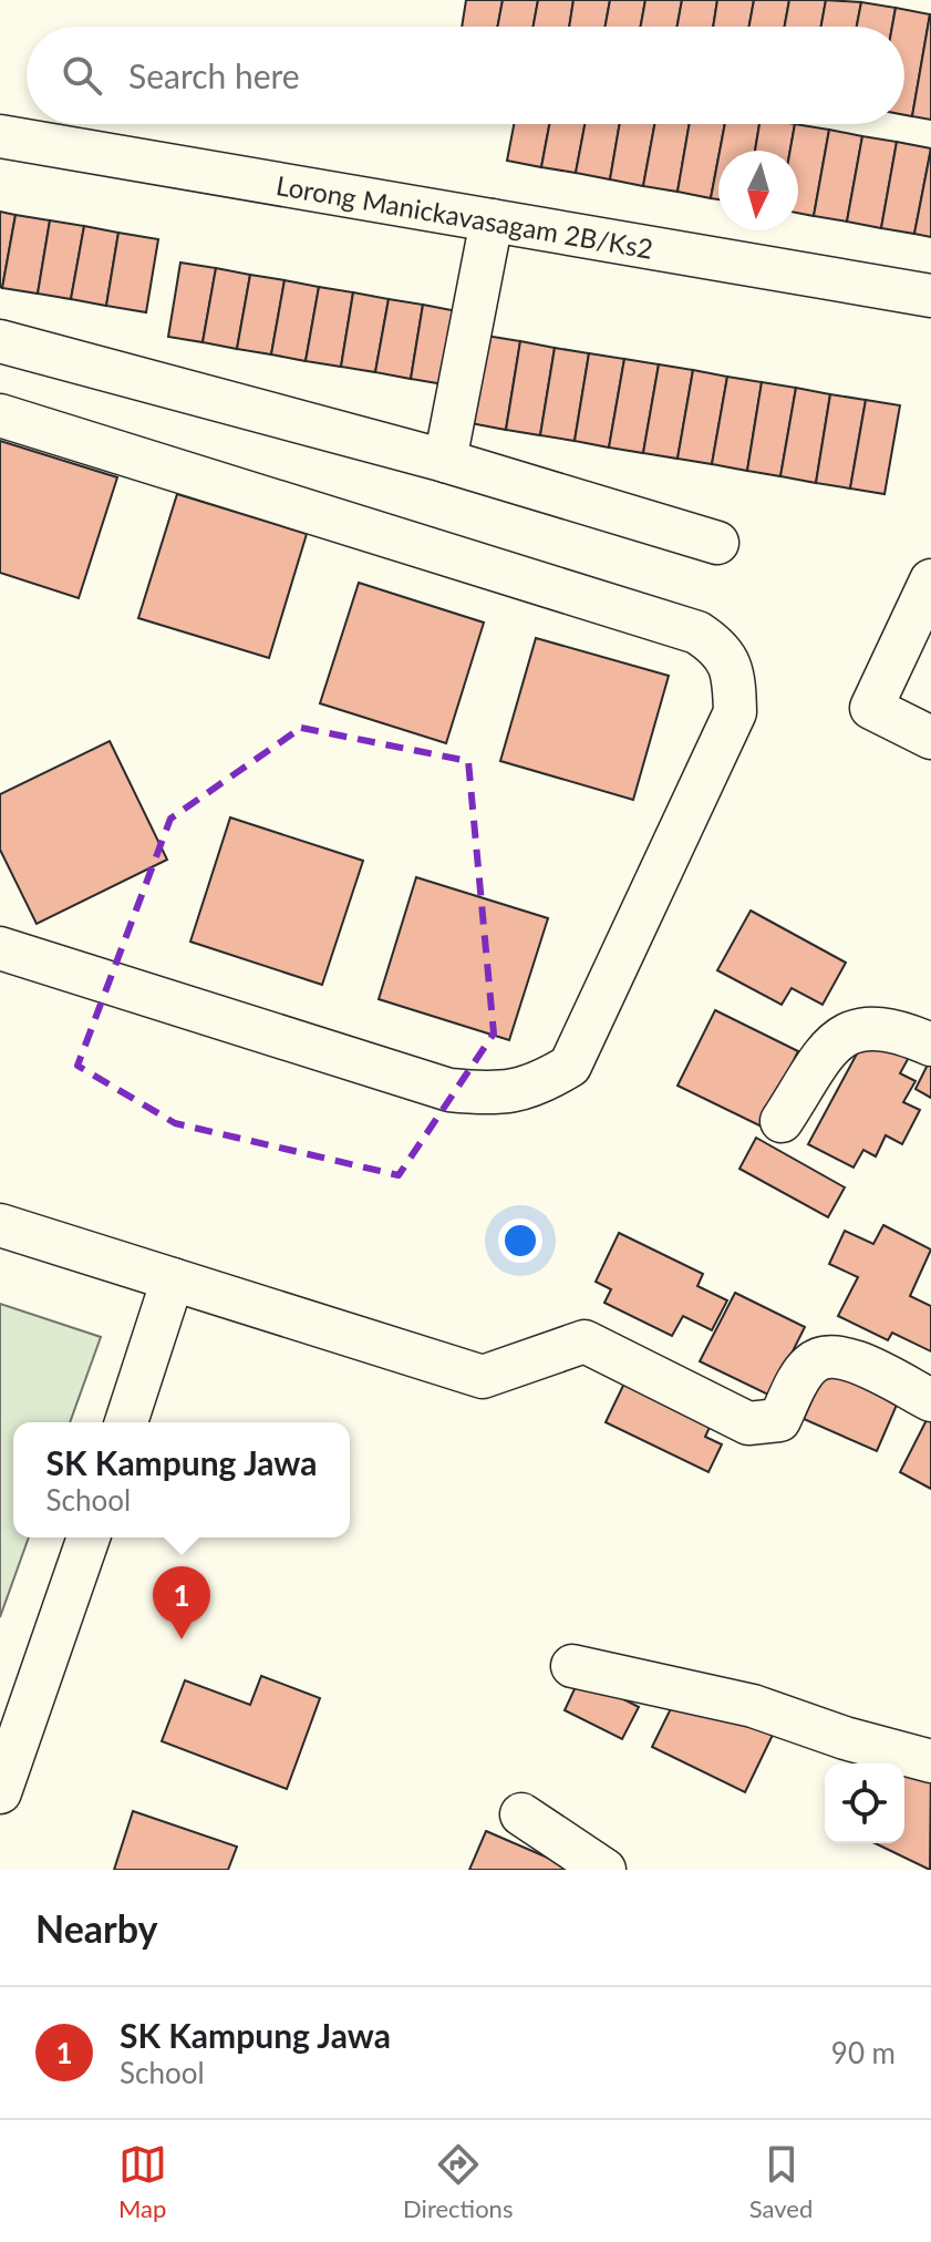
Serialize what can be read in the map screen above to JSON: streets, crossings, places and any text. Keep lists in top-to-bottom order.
{
  "streets": {
    "street": ["Lorong Manickavasagam 2B/Ks2"]
  },
  "north": "bottom",
  "page": {
    "search": "Search here",
    "popup": ["SK Kampung Jawa", "School"],
    "pins": "1",
    "heading": "Nearby",
    "list": [
      {
        "mark": "1",
        "name": "SK Kampung Jawa",
        "note": "School",
        "value": "90 m"
      }
    ],
    "nav": ["Map", "Directions", "Saved"]
  }
}
